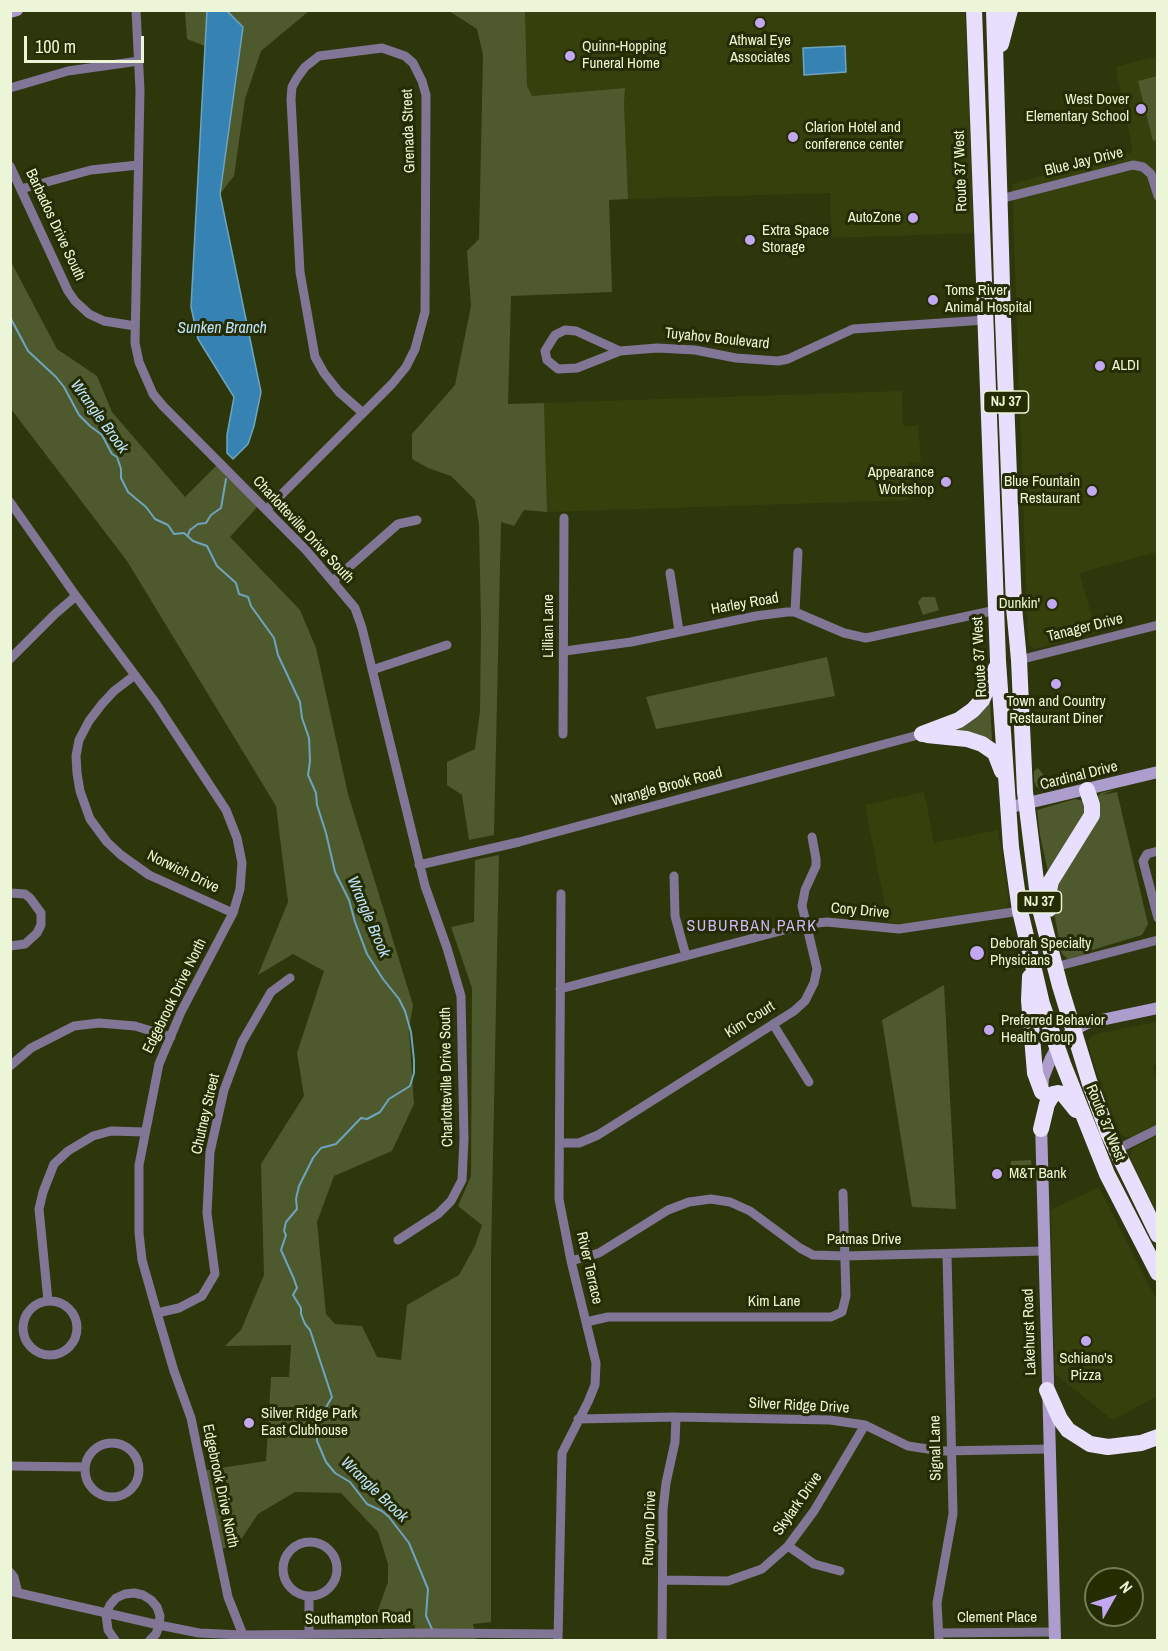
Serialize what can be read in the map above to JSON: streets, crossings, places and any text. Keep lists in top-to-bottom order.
{
  "streets": {
    "highway": ["Route 37 West", "NJ 37"],
    "main road": ["Cardinal Drive", "Lakehurst Road"],
    "street": [
      "Grenada Street",
      "Blue Jay Drive",
      "Barbados Drive South",
      "Tuyahov Boulevard",
      "Charlotteville Drive South",
      "Harley Road",
      "Lillian Lane",
      "Tanager Drive",
      "Wrangle Brook Road",
      "Norwich Drive",
      "Cory Drive",
      "Edgebrook Drive North",
      "Kim Court",
      "Chutney Street",
      "Patmas Drive",
      "River Terrace",
      "Kim Lane",
      "Silver Ridge Drive",
      "Signal Lane",
      "Skylark Drive",
      "Runyon Drive",
      "Clement Place",
      "Southampton Road"
    ]
  },
  "crossings": [
    ["Grenada Street", "Charlotteville Drive South"],
    ["Blue Jay Drive", "Route 37 West"],
    ["Route 37 West", "Tuyahov Boulevard"],
    ["Route 37 West", "Harley Road"],
    ["Route 37 West", "Tanager Drive"],
    ["Route 37 West", "Cardinal Drive"],
    ["Route 37 West", "Cory Drive"],
    ["Route 37 West", "Lakehurst Road"],
    ["Barbados Drive South", "Charlotteville Drive South"],
    ["Charlotteville Drive South", "Wrangle Brook Road"],
    ["Harley Road", "Lillian Lane"],
    ["Norwich Drive", "Edgebrook Drive North"],
    ["Cory Drive", "Kim Court"],
    ["Cory Drive", "River Terrace"],
    ["Edgebrook Drive North", "Chutney Street"],
    ["Edgebrook Drive North", "Southampton Road"],
    ["Kim Court", "River Terrace"],
    ["Patmas Drive", "River Terrace"],
    ["Patmas Drive", "Kim Lane"],
    ["Patmas Drive", "Lakehurst Road"],
    ["Patmas Drive", "Signal Lane"],
    ["River Terrace", "Kim Lane"],
    ["River Terrace", "Silver Ridge Drive"],
    ["River Terrace", "Southampton Road"],
    ["Lakehurst Road", "Silver Ridge Drive"],
    ["Lakehurst Road", "Clement Place"],
    ["Silver Ridge Drive", "Signal Lane"],
    ["Silver Ridge Drive", "Skylark Drive"],
    ["Silver Ridge Drive", "Runyon Drive"],
    ["Signal Lane", "Clement Place"],
    ["Skylark Drive", "Runyon Drive"]
  ],
  "districts": ["SUBURBAN PARK"],
  "water": ["Sunken Branch", "Wrangle Brook"],
  "places": [
    "Athwal Eye Associates",
    "Quinn-Hopping Funeral Home",
    "West Dover Elementary School",
    "Clarion Hotel and conference center",
    "AutoZone",
    "Extra Space Storage",
    "Toms River Animal Hospital",
    "ALDI",
    "Appearance Workshop",
    "Blue Fountain Restaurant",
    "Dunkin'",
    "Town and Country Restaurant Diner",
    "Deborah Specialty Physicians",
    "Preferred Behavior Health Group",
    "M&T Bank",
    "Schiano's Pizza",
    "Silver Ridge Park East Clubhouse"
  ],
  "scale_bar": "100 m",
  "north": "top right"
}
